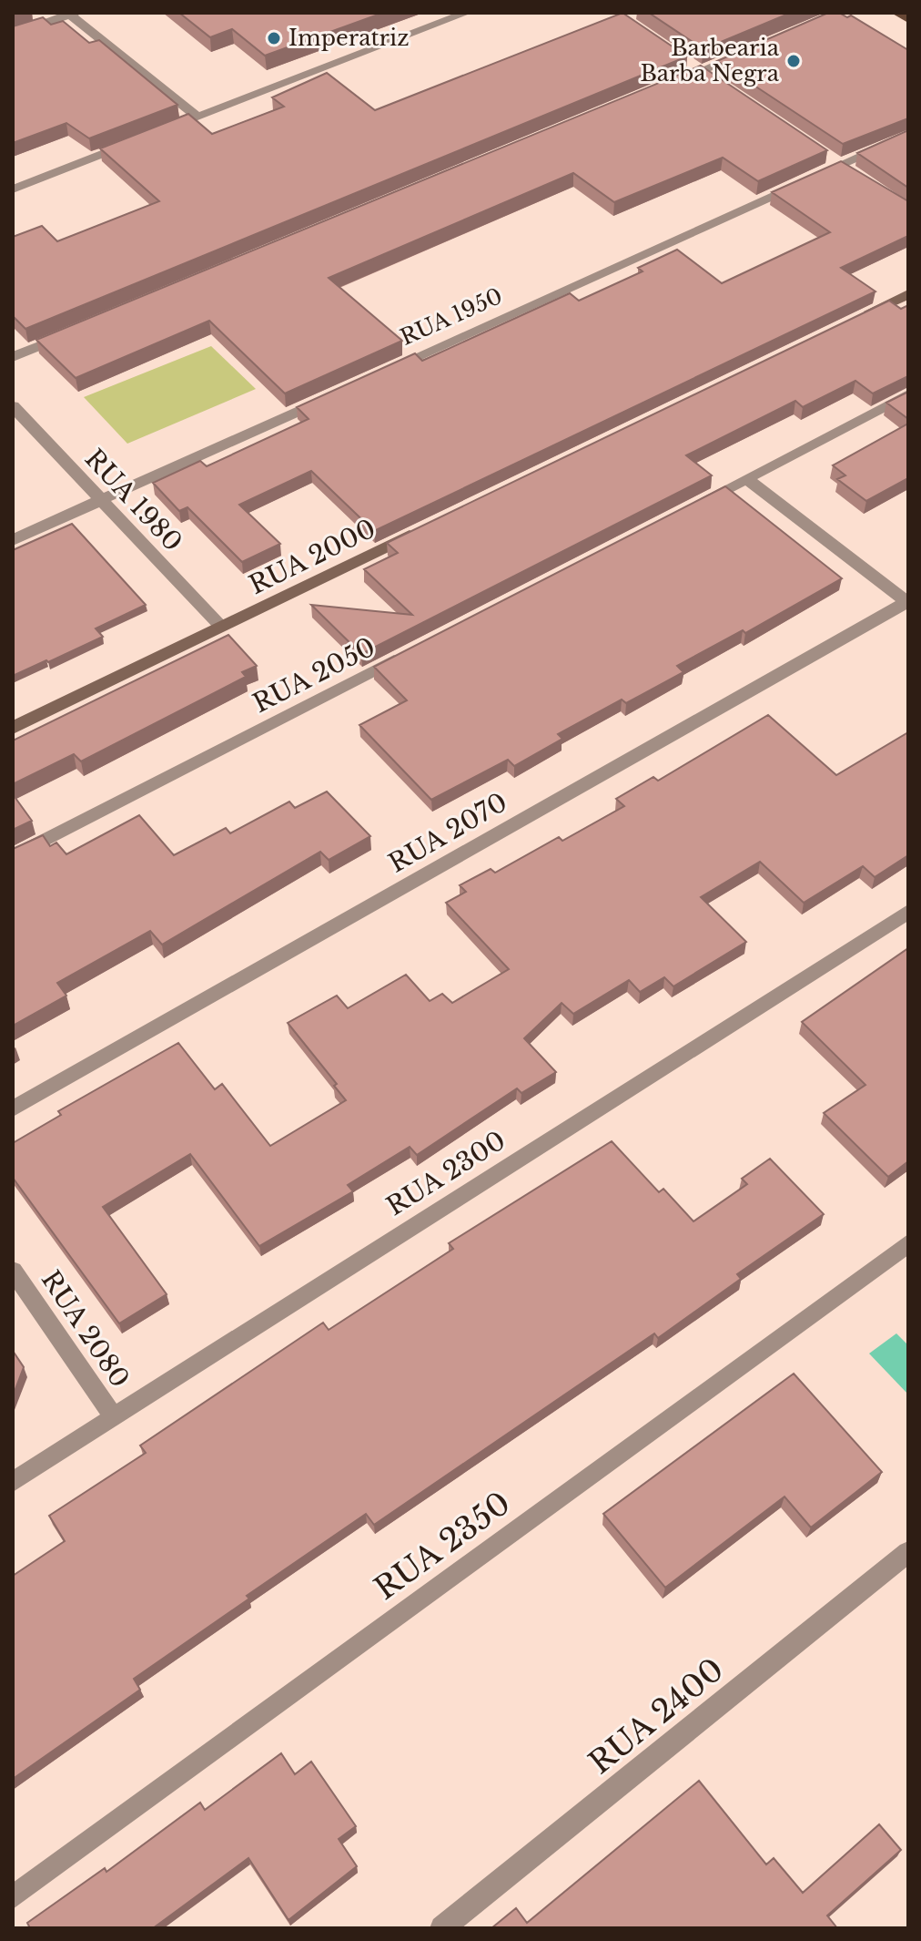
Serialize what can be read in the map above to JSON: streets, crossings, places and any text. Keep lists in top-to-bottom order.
{
  "streets": {
    "main road": ["RUA 2000"],
    "street": [
      "RUA 1950",
      "RUA 1980",
      "RUA 2050",
      "RUA 2070",
      "RUA 2300",
      "RUA 2080",
      "RUA 2350",
      "RUA 2400"
    ]
  },
  "crossings": [
    ["RUA 1980", "RUA 2000"],
    ["RUA 2300", "RUA 2080"]
  ],
  "places": ["Imperatriz", "Barbearia Barba Negra"]
}
